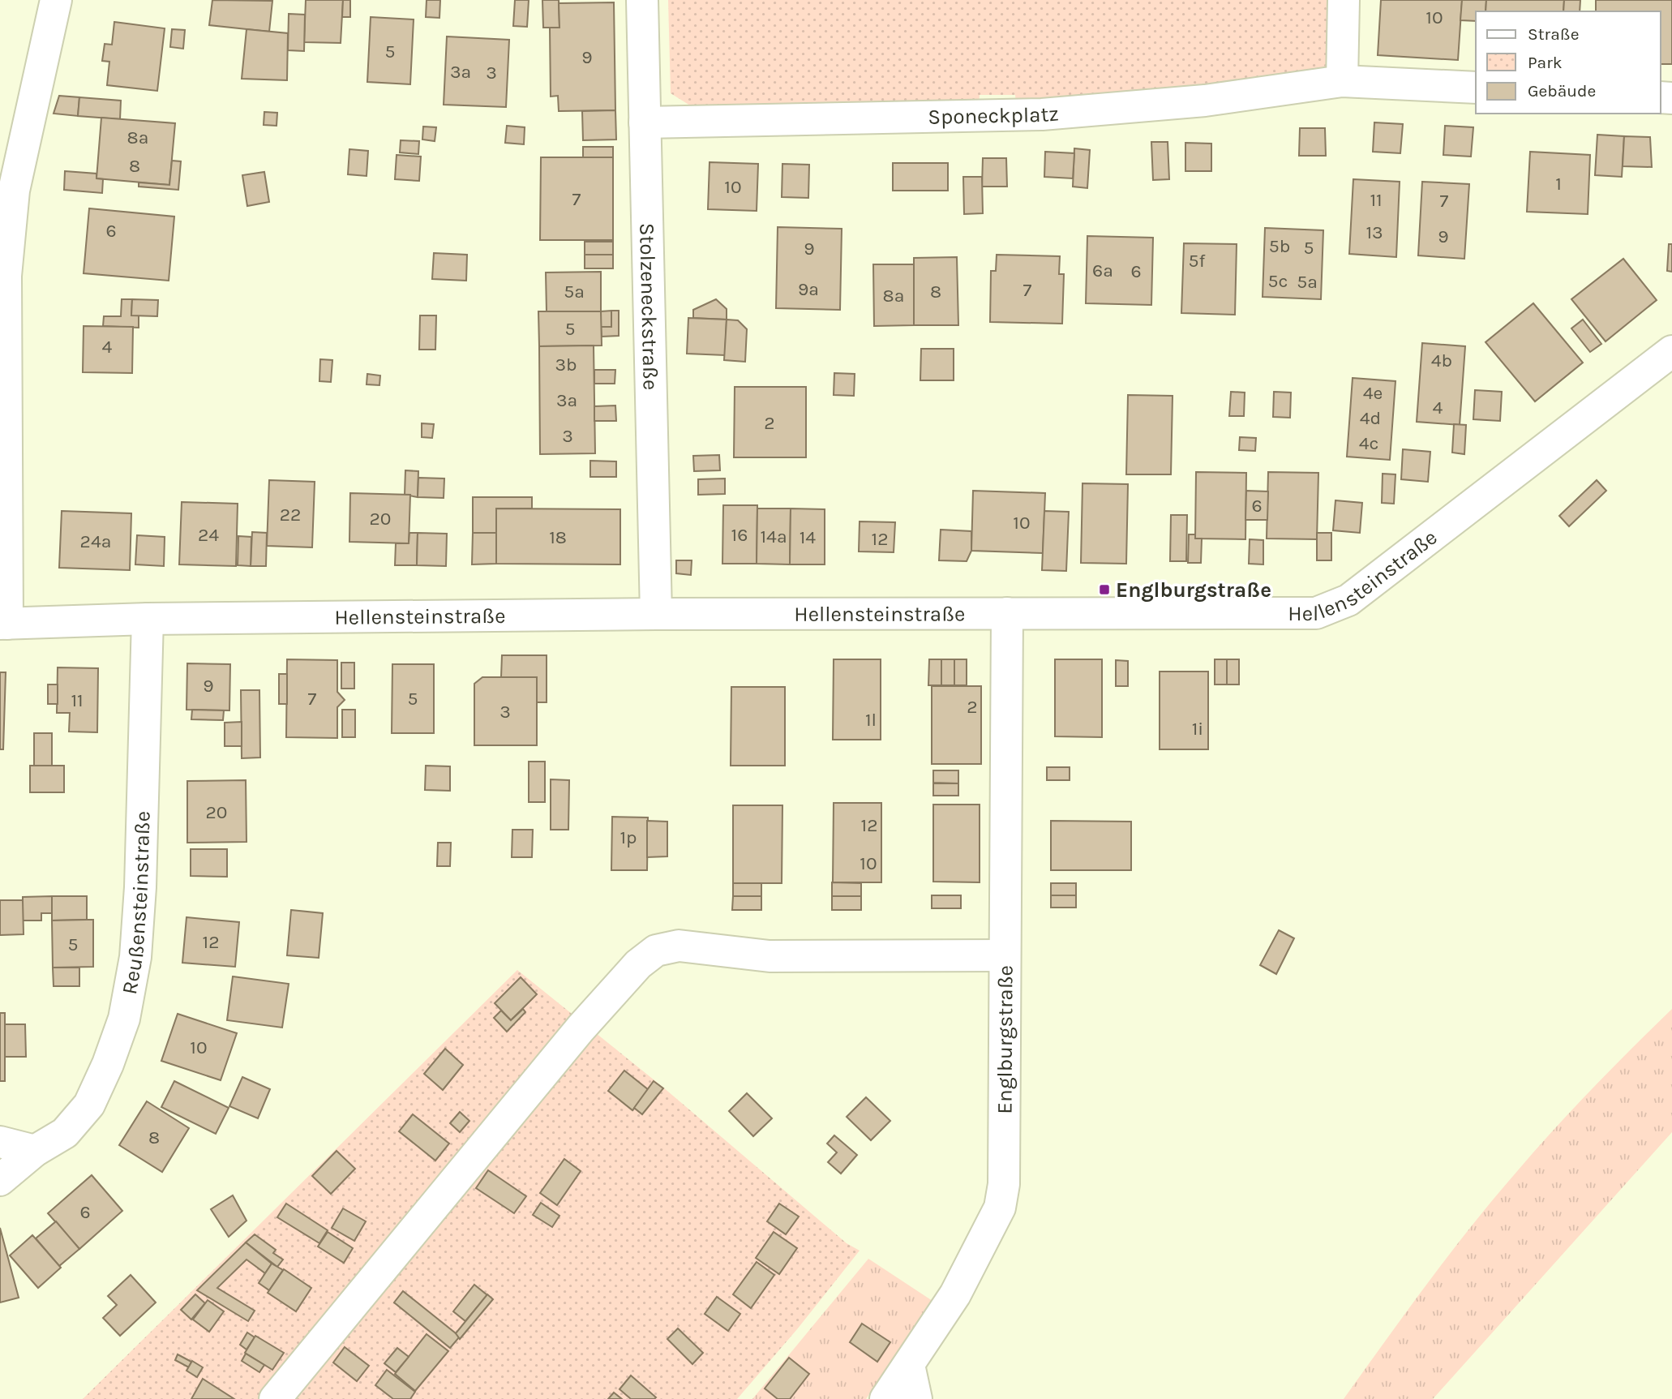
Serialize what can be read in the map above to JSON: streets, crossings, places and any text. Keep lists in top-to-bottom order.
{
  "streets": {
    "street": [
      "Sponeckplatz",
      "Stolzeneckstraße",
      "Hellensteinstraße",
      "Reußensteinstraße",
      "Englburgstraße"
    ]
  },
  "crossings": [
    ["Sponeckplatz", "Stolzeneckstraße"],
    ["Stolzeneckstraße", "Hellensteinstraße"],
    ["Hellensteinstraße", "Reußensteinstraße"],
    ["Hellensteinstraße", "Englburgstraße"]
  ],
  "places": {
    "transit": ["Englburgstraße"]
  },
  "house_numbers": [
    "10",
    "5",
    "9",
    "3a",
    "3",
    "8a",
    "8",
    "1",
    "10",
    "7",
    "11",
    "7",
    "6",
    "13",
    "9",
    "5b",
    "5",
    "9",
    "5f",
    "6a",
    "6",
    "5c",
    "5a",
    "9a",
    "7",
    "5a",
    "8",
    "8a",
    "5",
    "4",
    "4b",
    "3b",
    "4e",
    "3a",
    "4",
    "4d",
    "2",
    "3",
    "4c",
    "6",
    "22",
    "20",
    "10",
    "24",
    "16",
    "14a",
    "18",
    "14",
    "12",
    "24a",
    "9",
    "7",
    "5",
    "11",
    "2",
    "3",
    "1l",
    "1i",
    "20",
    "12",
    "1p",
    "10",
    "12",
    "5",
    "10",
    "8",
    "6"
  ],
  "legend": ["Straße", "Park", "Gebäude"]
}
